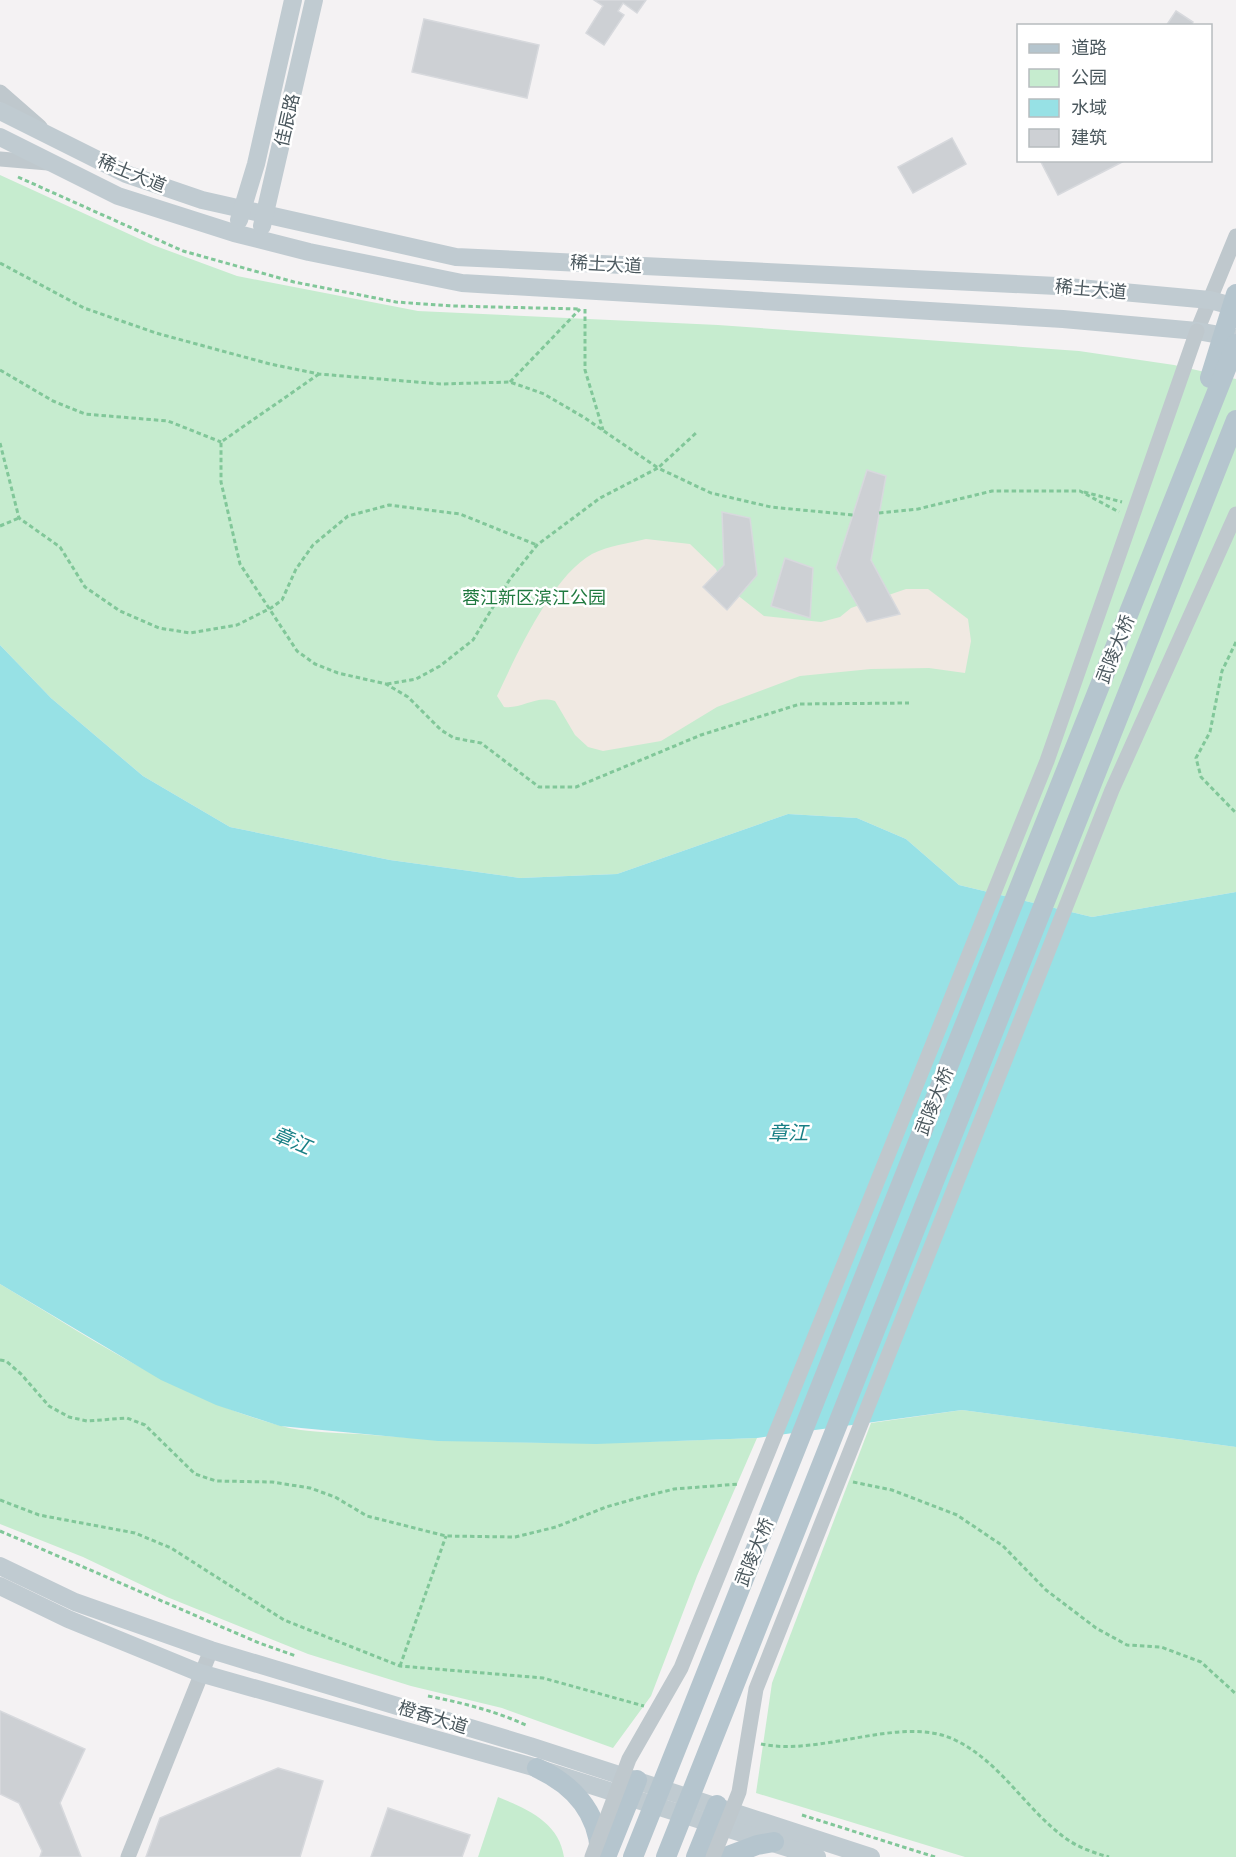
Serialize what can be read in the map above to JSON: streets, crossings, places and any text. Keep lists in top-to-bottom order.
{
  "streets": {
    "main road": [
      "佳辰路",
      "稀土大道",
      "武陵大桥",
      "橙香大道"
    ]
  },
  "crossings": [
    ["佳辰路", "稀土大道"]
  ],
  "water": ["章江"],
  "parks": ["蓉江新区滨江公园"],
  "legend": [
    "道路",
    "公园",
    "水域",
    "建筑"
  ]
}
